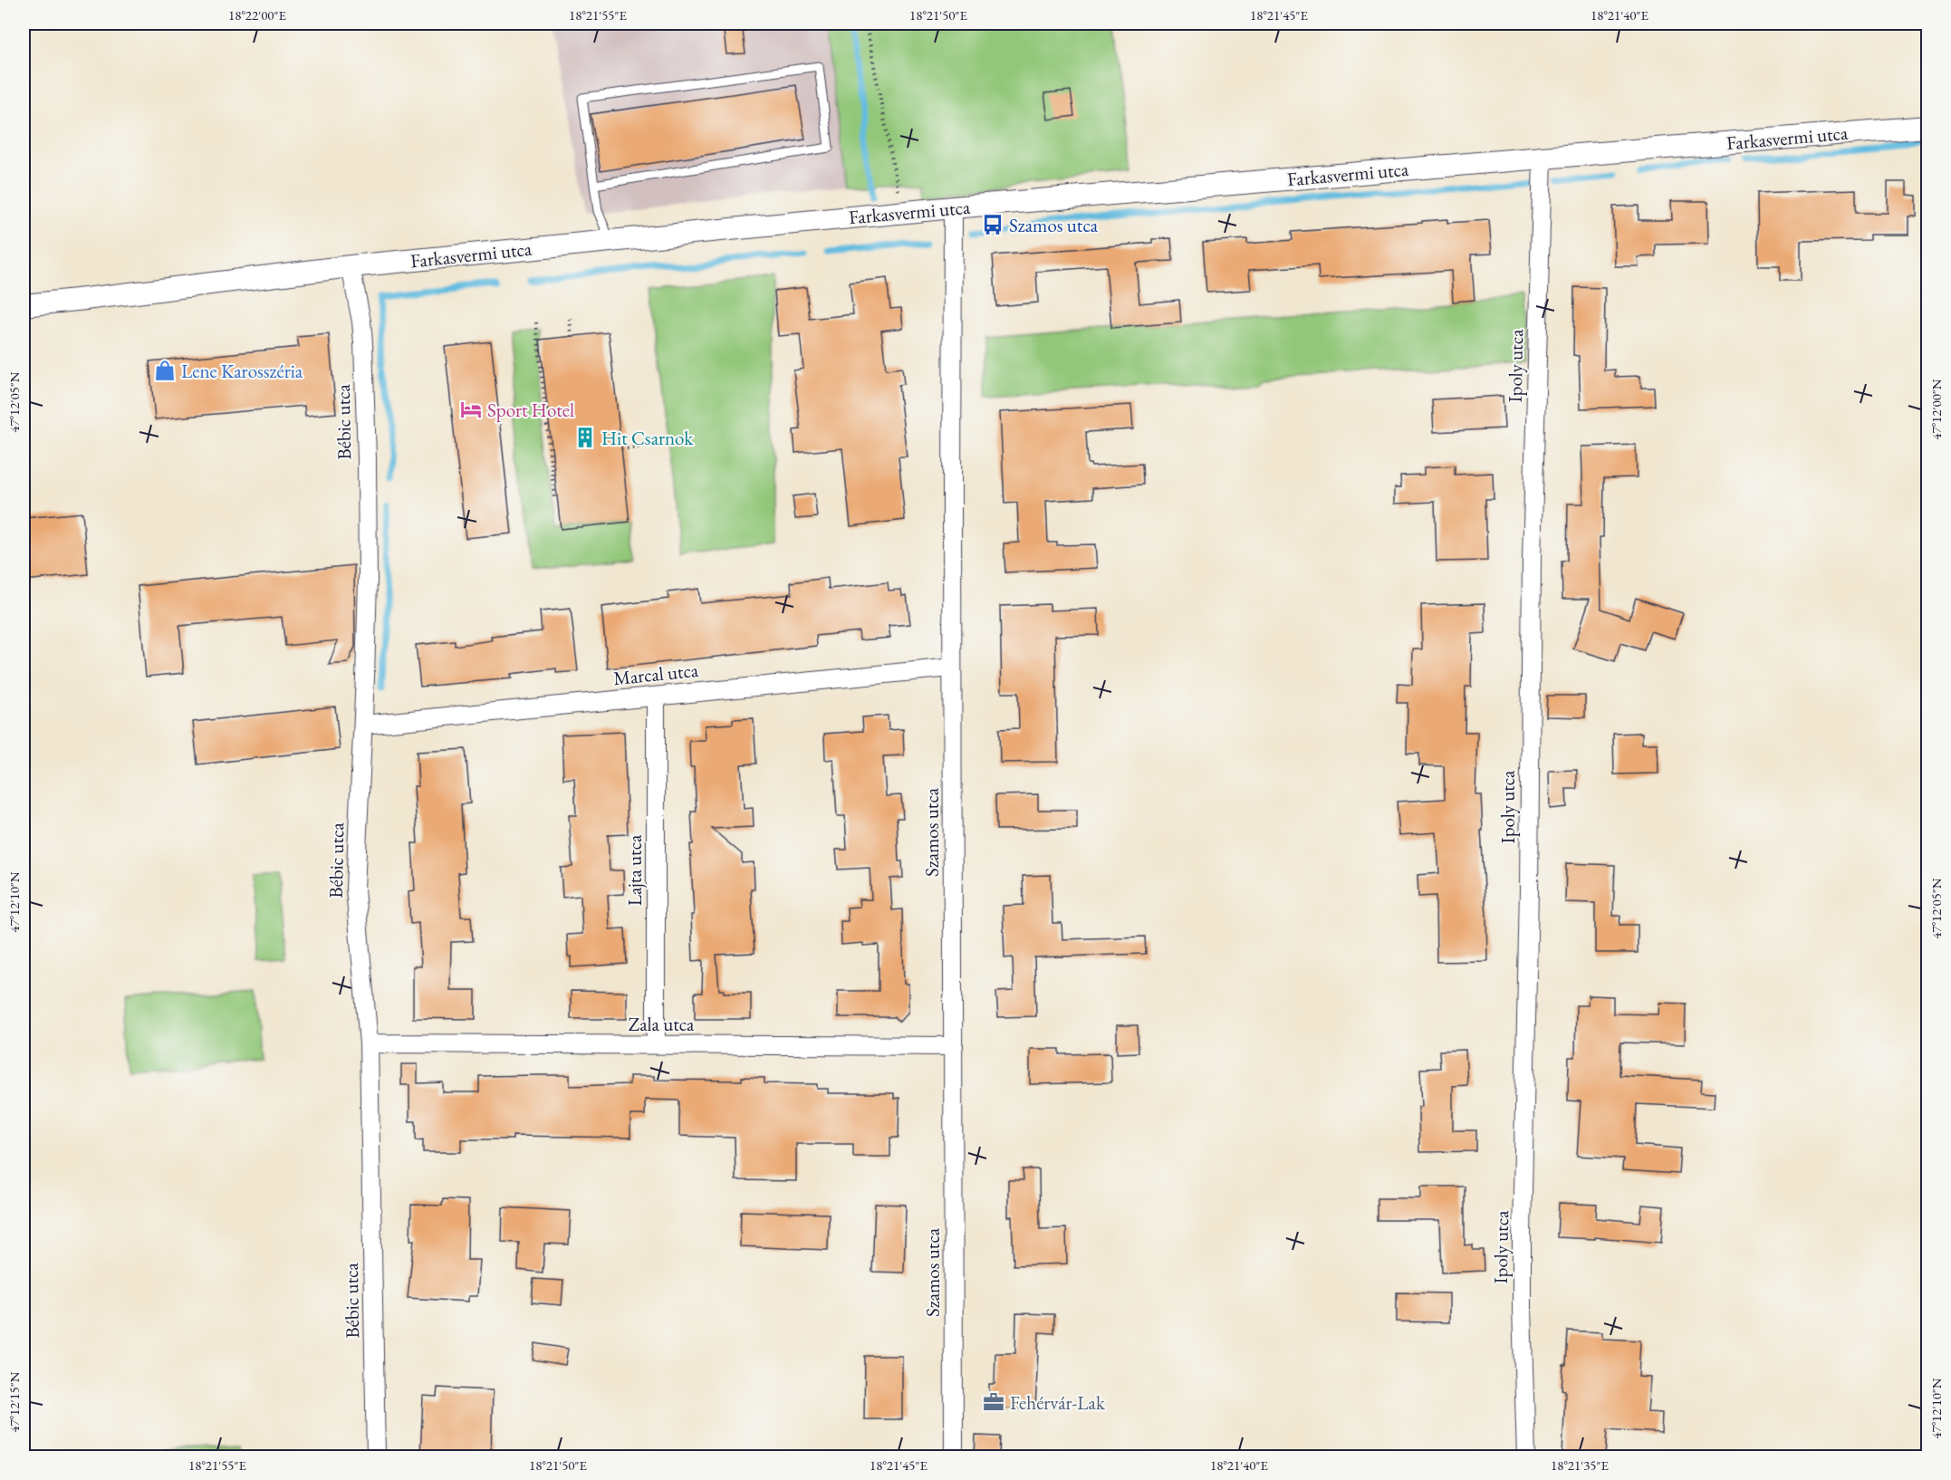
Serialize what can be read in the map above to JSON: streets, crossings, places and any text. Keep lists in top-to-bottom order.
{
  "streets": {
    "street": [
      "Farkasvermi utca",
      "Ipoly utca",
      "Bébic utca",
      "Marcal utca",
      "Szamos utca",
      "Lajta utca",
      "Zala utca"
    ]
  },
  "crossings": [
    ["Farkasvermi utca", "Ipoly utca"],
    ["Farkasvermi utca", "Bébic utca"],
    ["Farkasvermi utca", "Szamos utca"],
    ["Bébic utca", "Marcal utca"],
    ["Bébic utca", "Zala utca"],
    ["Marcal utca", "Szamos utca"],
    ["Marcal utca", "Lajta utca"],
    ["Szamos utca", "Zala utca"],
    ["Lajta utca", "Zala utca"]
  ],
  "places": {
    "bus stop": ["Szamos utca"],
    "shop": ["Lene Karosszéria"],
    "hotel": ["Sport Hotel"],
    "building": ["Hit Csarnok"],
    "office": ["Fehérvár-Lak"]
  },
  "coordinates": [
    "18°22'00\"E",
    "18°21'55\"E",
    "18°21'50\"E",
    "18°21'45\"E",
    "18°21'40\"E",
    "47°12'05\"N",
    "47°12'00\"N",
    "47°12'10\"N",
    "47°12'15\"N",
    "18°21'35\"E"
  ]
}
